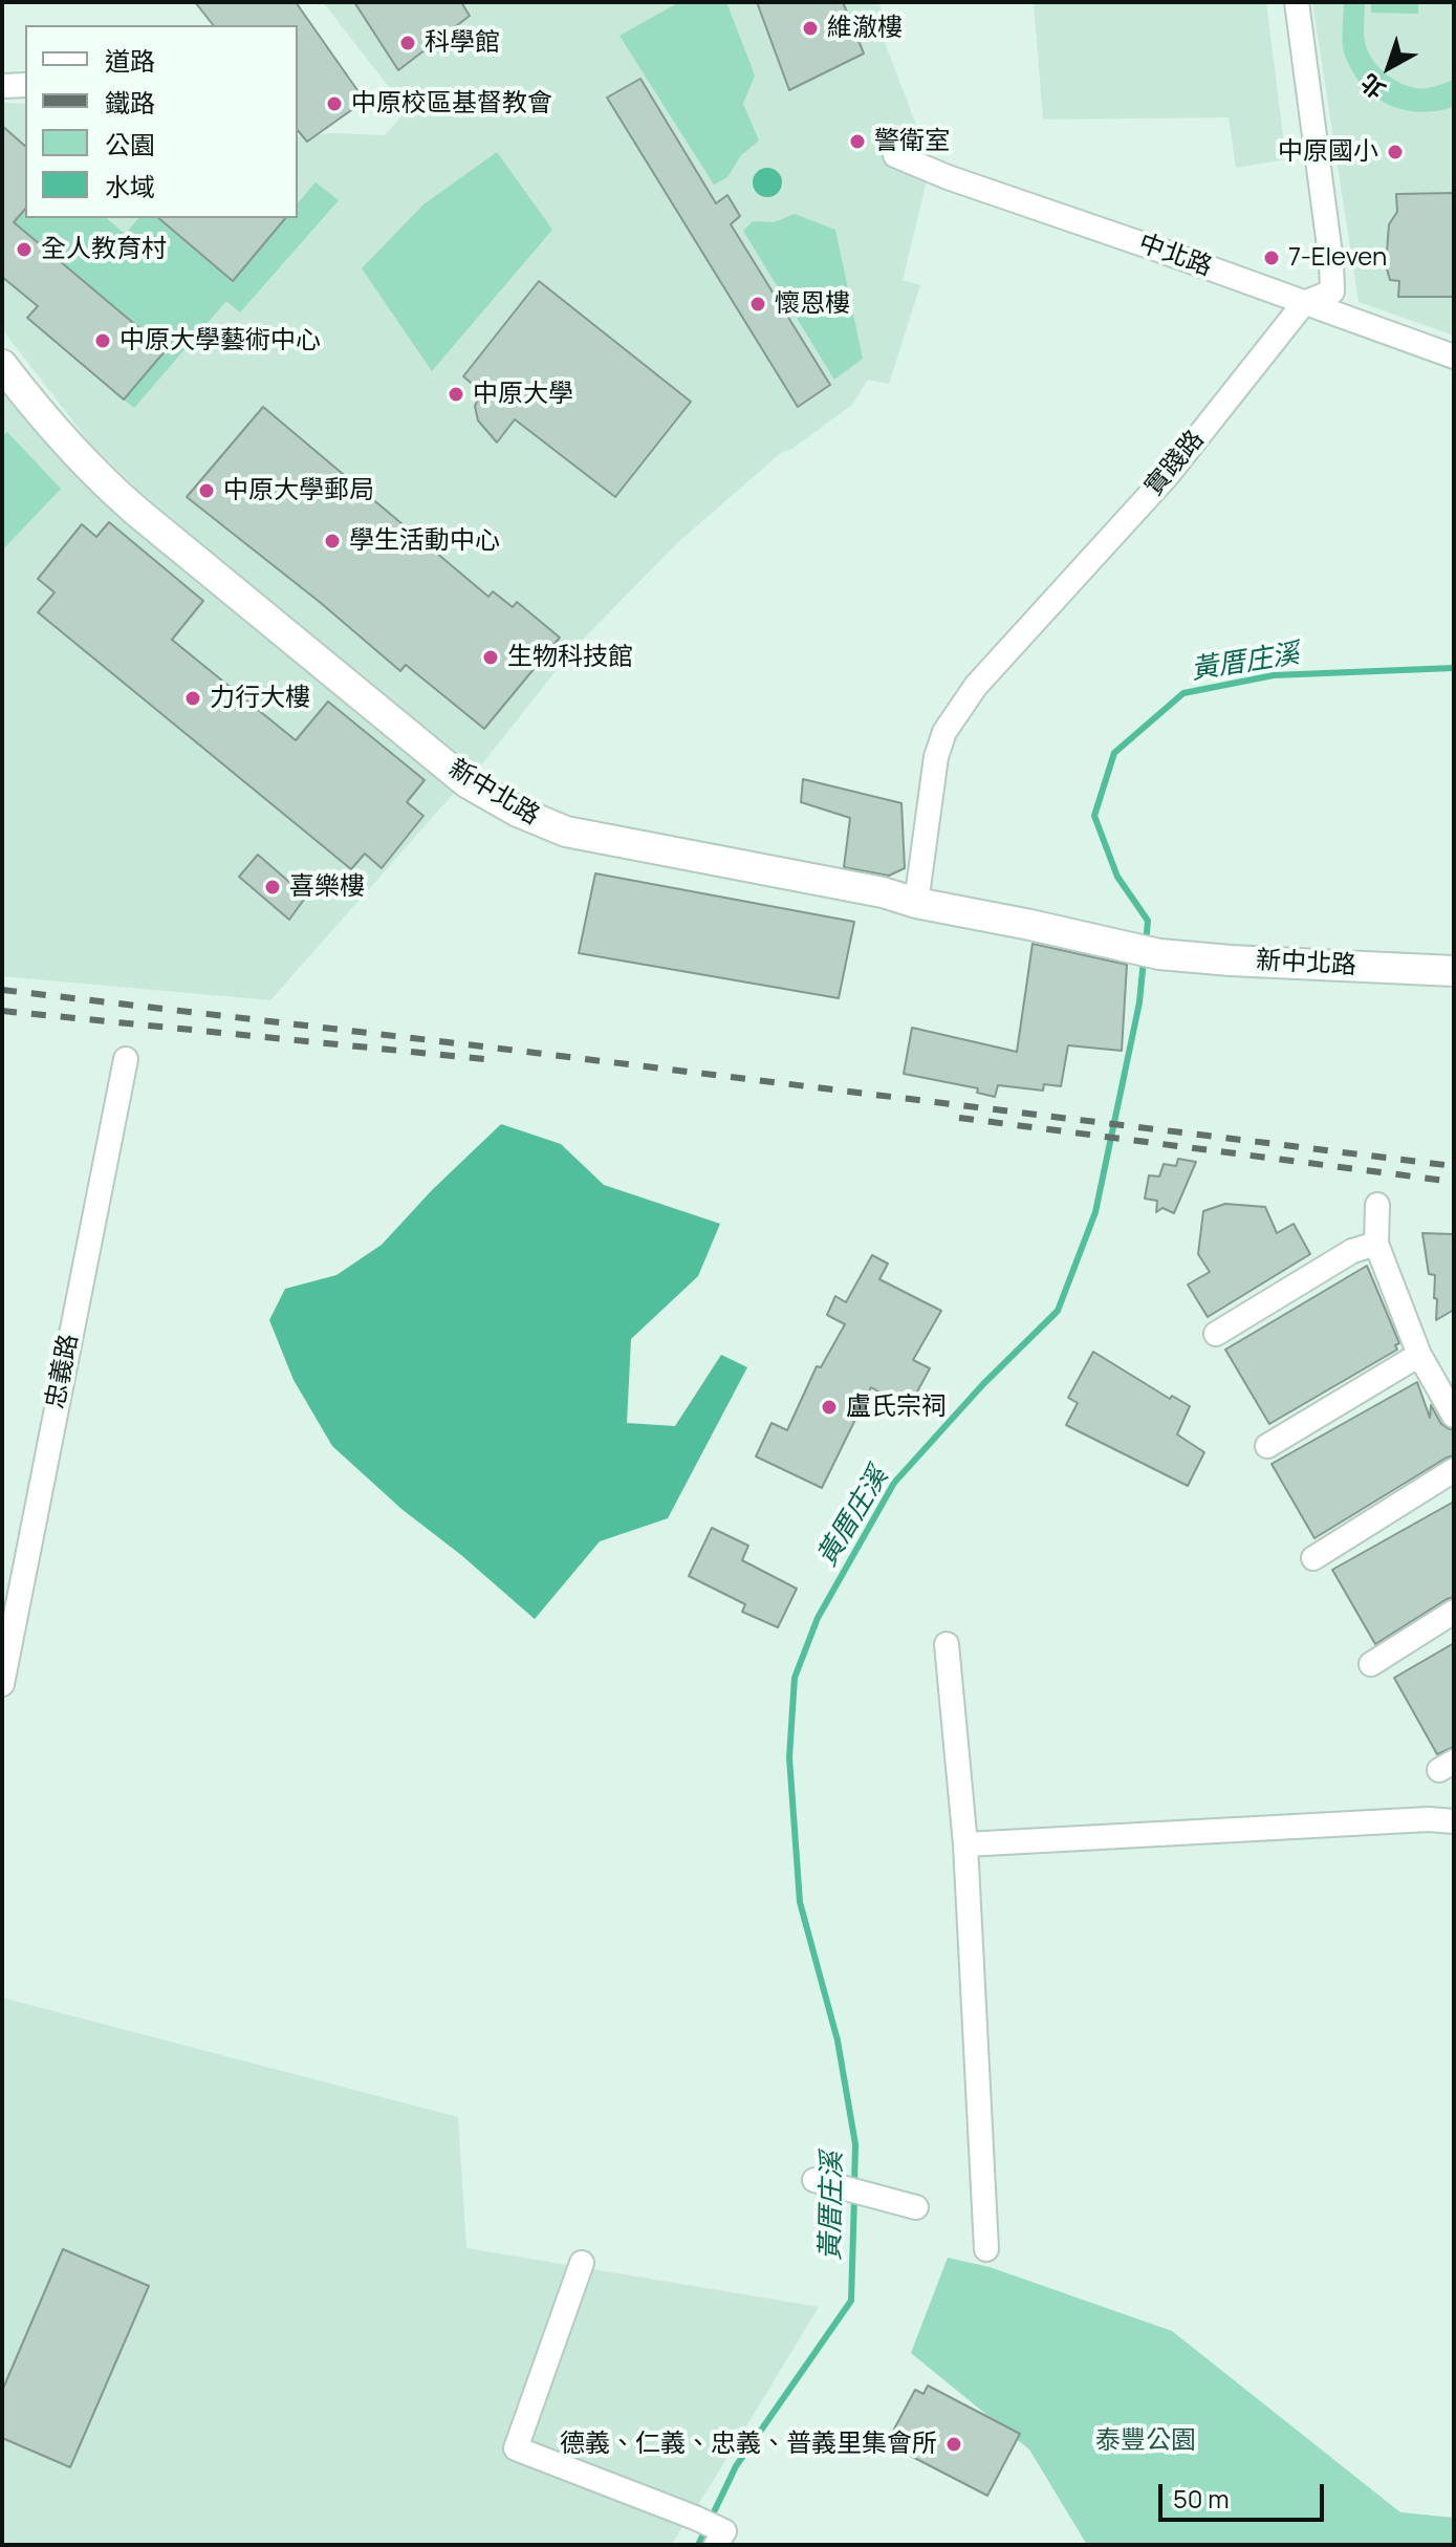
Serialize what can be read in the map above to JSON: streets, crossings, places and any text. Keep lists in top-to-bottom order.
{
  "streets": {
    "street": [
      "中北路",
      "實踐路",
      "新中北路",
      "忠義路"
    ]
  },
  "crossings": [
    ["中北路", "實踐路"],
    ["實踐路", "新中北路"]
  ],
  "water": ["黃厝庄溪"],
  "parks": ["泰豐公園"],
  "places": [
    "維澈樓",
    "科學館",
    "中原校區基督教會",
    "警衛室",
    "中原國小",
    "全人教育村",
    "7-Eleven",
    "懷恩樓",
    "中原大學藝術中心",
    "中原大學",
    "中原大學郵局",
    "學生活動中心",
    "生物科技館",
    "力行大樓",
    "喜樂樓",
    "盧氏宗祠",
    "德義、仁義、忠義、普義里集會所"
  ],
  "legend": [
    "道路",
    "鐵路",
    "公園",
    "水域"
  ],
  "scale_bar": "50 m",
  "north": "bottom left"
}
